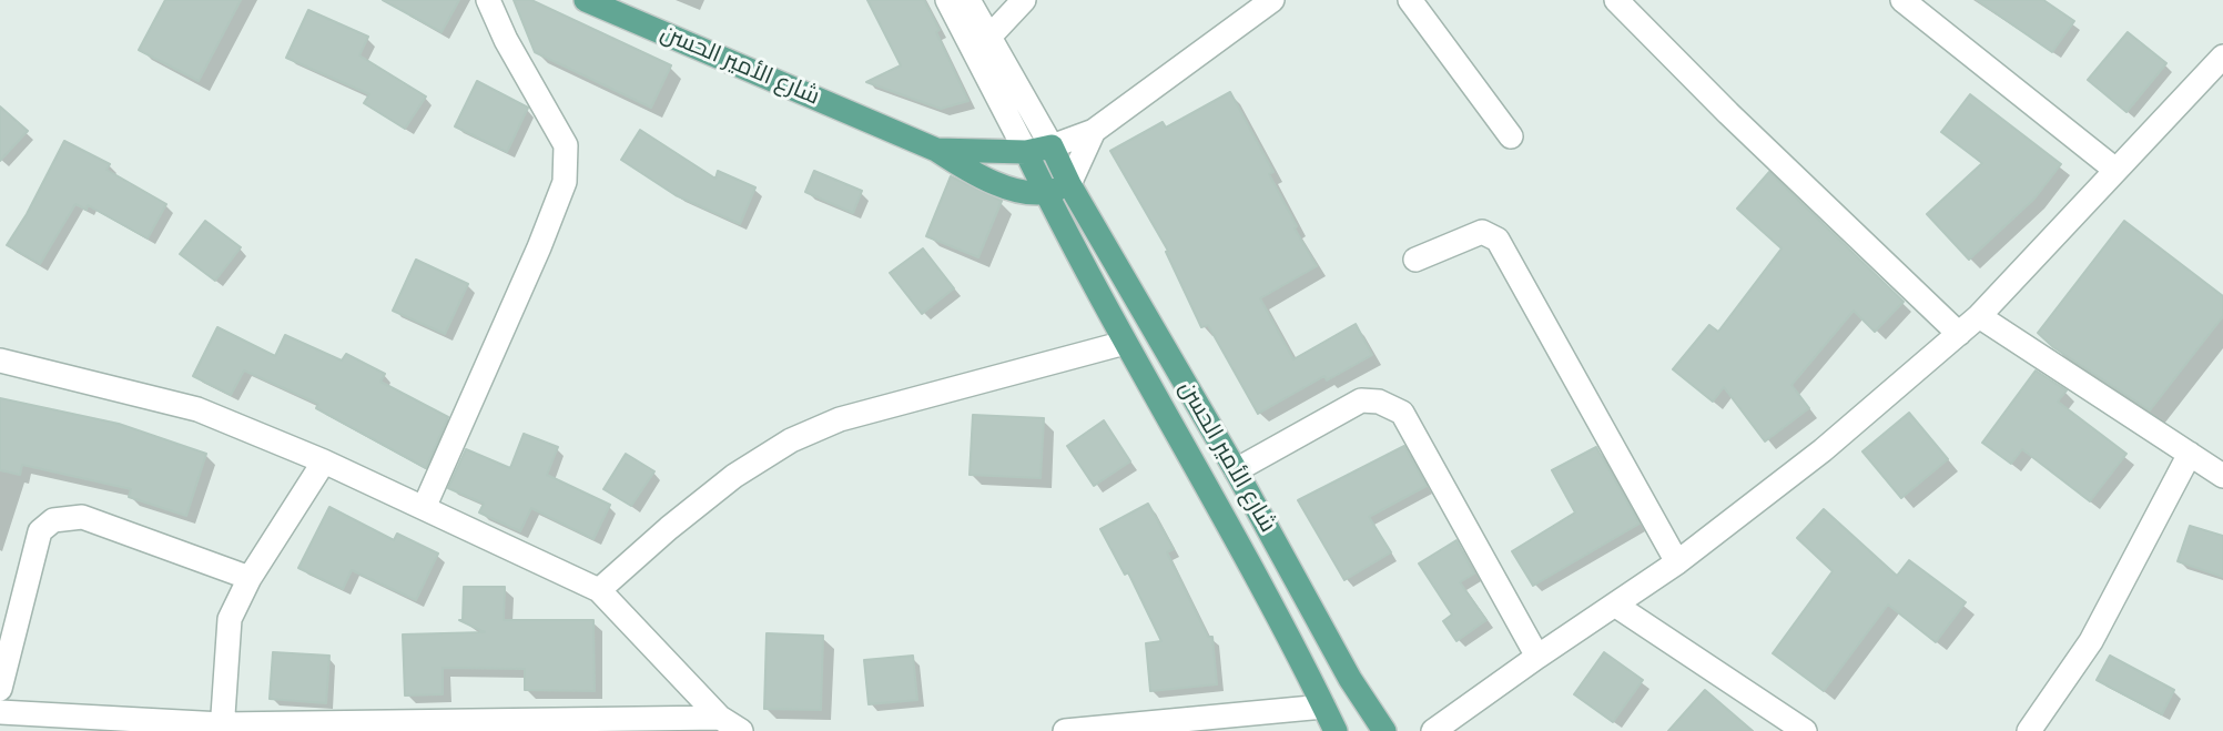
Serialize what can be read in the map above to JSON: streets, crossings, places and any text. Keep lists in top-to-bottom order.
{
  "streets": {
    "main road": ["شارع الأمير الحسن"]
  }
}
